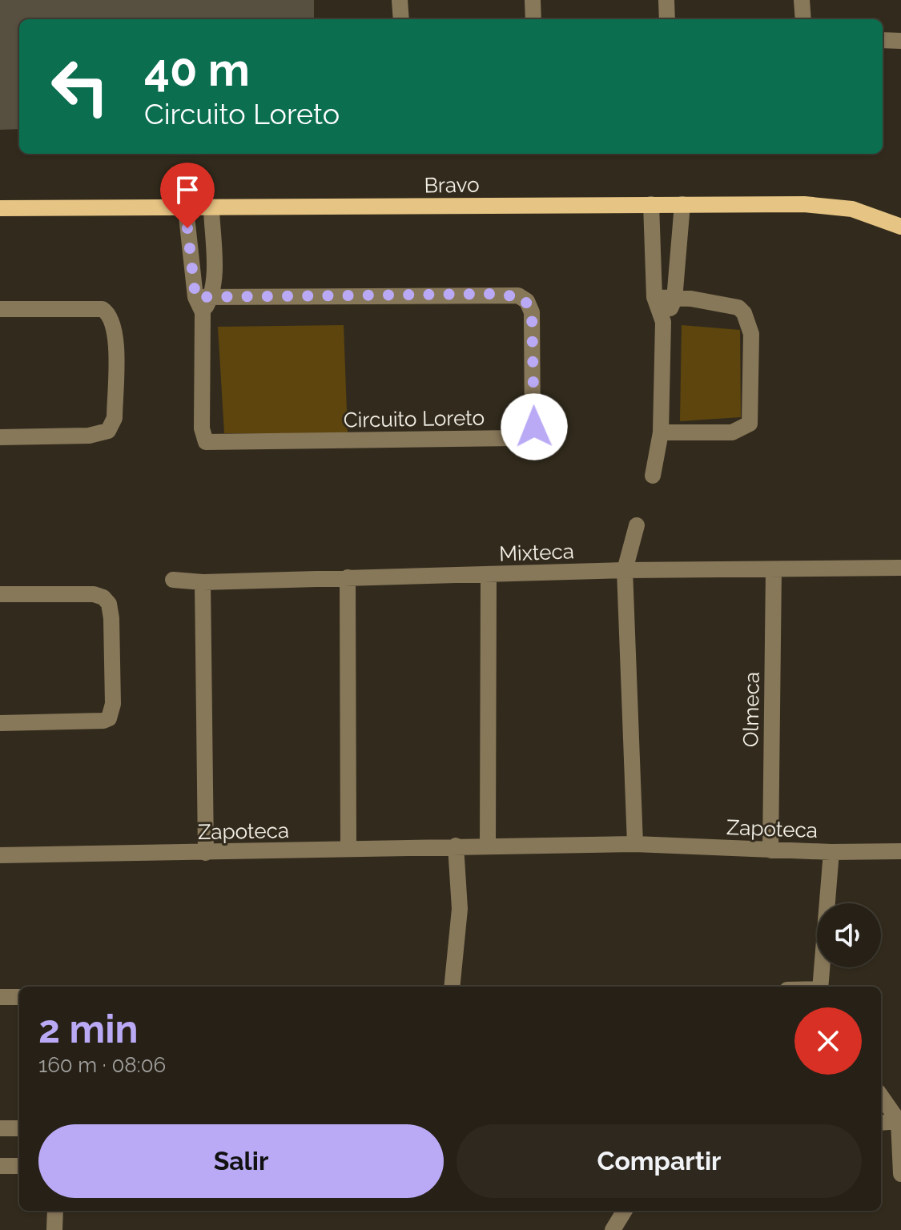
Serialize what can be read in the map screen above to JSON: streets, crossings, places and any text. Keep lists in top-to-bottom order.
{
  "streets": {
    "main road": ["Bravo"],
    "street": [
      "Circuito Loreto",
      "Mixteca",
      "Olmeca",
      "Zapoteca"
    ]
  },
  "crossings": [
    ["Mixteca", "Olmeca"],
    ["Olmeca", "Zapoteca"]
  ],
  "page": {
    "turn": ["40 m", "Circuito Loreto"],
    "heading": ["2 min", "160 m · 08:06"],
    "buttons": ["Salir", "Compartir"]
  }
}
